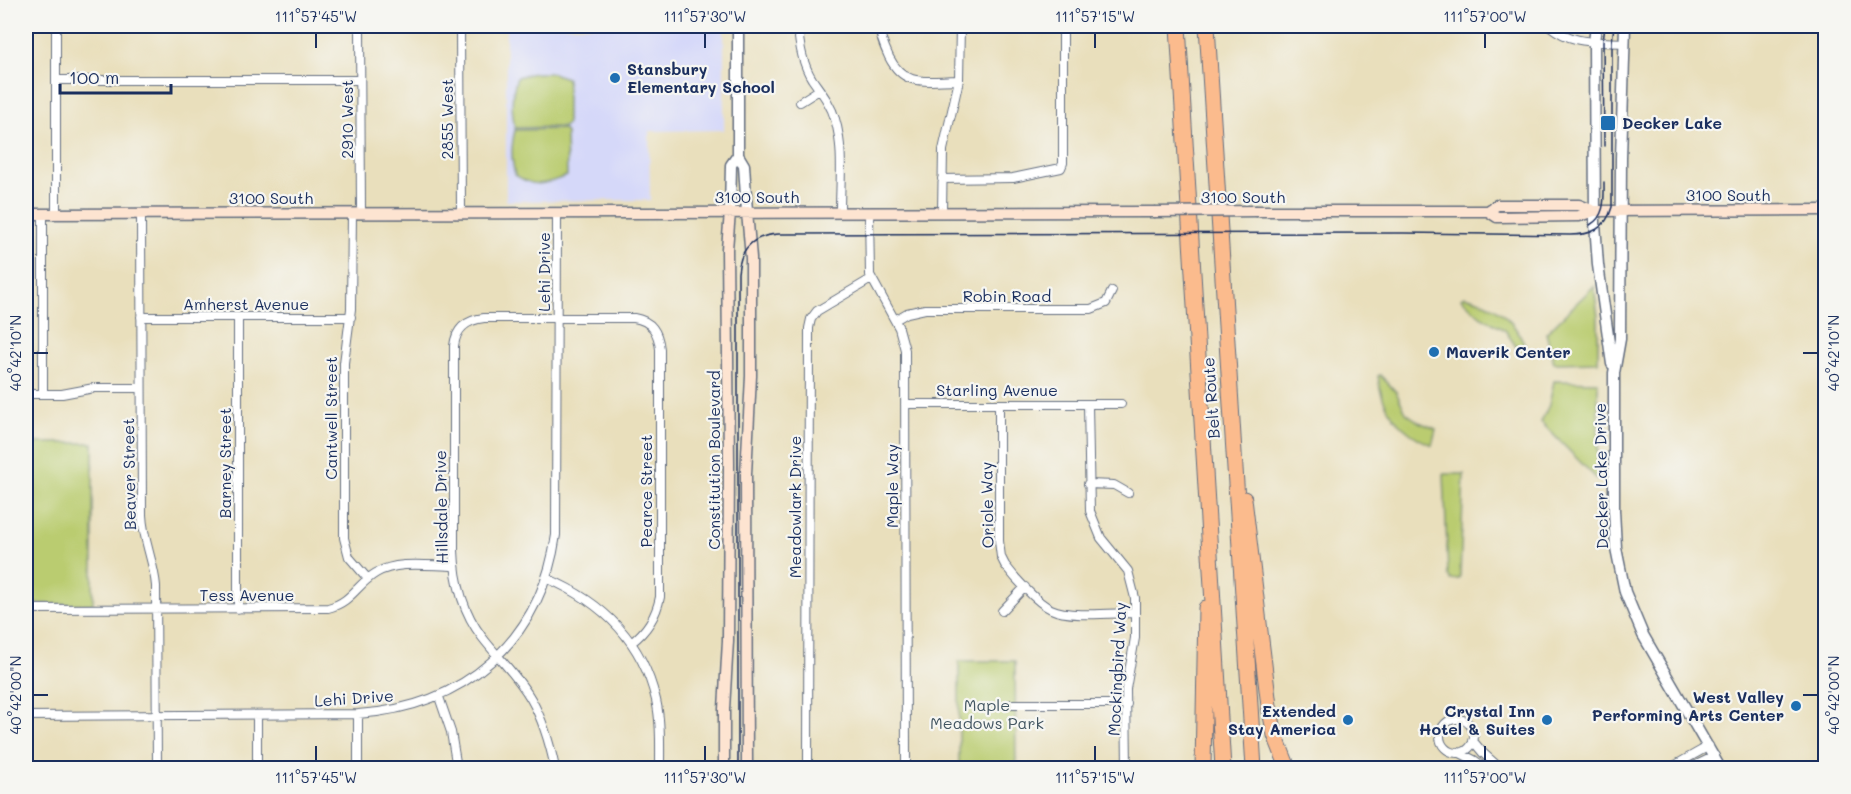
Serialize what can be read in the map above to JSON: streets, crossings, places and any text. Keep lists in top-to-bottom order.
{
  "streets": {
    "highway": ["Belt Route"],
    "main road": ["3100 South", "Constitution Boulevard"],
    "street": [
      "2910 West",
      "2855 West",
      "Lehi Drive",
      "Robin Road",
      "Amherst Avenue",
      "Starling Avenue",
      "Cantwell Street",
      "Barney Street",
      "Beaver Street",
      "Decker Lake Drive",
      "Maple Way",
      "Pearce Street",
      "Oriole Way",
      "Hillsdale Drive",
      "Meadowlark Drive",
      "Tess Avenue",
      "Mockingbird Way"
    ]
  },
  "crossings": [
    ["2910 West", "3100 South"],
    ["2910 West", "Cantwell Street"],
    ["2855 West", "3100 South"],
    ["3100 South", "Lehi Drive"],
    ["3100 South", "Cantwell Street"],
    ["3100 South", "Constitution Boulevard"],
    ["3100 South", "Beaver Street"],
    ["3100 South", "Decker Lake Drive"],
    ["3100 South", "Maple Way"],
    ["Lehi Drive", "Beaver Street"],
    ["Lehi Drive", "Pearce Street"],
    ["Lehi Drive", "Hillsdale Drive"],
    ["Robin Road", "Maple Way"],
    ["Amherst Avenue", "Cantwell Street"],
    ["Amherst Avenue", "Barney Street"],
    ["Amherst Avenue", "Beaver Street"],
    ["Starling Avenue", "Maple Way"],
    ["Starling Avenue", "Oriole Way"],
    ["Starling Avenue", "Mockingbird Way"],
    ["Cantwell Street", "Tess Avenue"],
    ["Barney Street", "Tess Avenue"],
    ["Beaver Street", "Tess Avenue"],
    ["Maple Way", "Meadowlark Drive"],
    ["Pearce Street", "Hillsdale Drive"],
    ["Oriole Way", "Mockingbird Way"],
    ["Hillsdale Drive", "Tess Avenue"]
  ],
  "parks": ["Maple Meadows Park"],
  "places": {
    "other": [
      "Stansbury Elementary School",
      "Maverik Center",
      "West Valley Performing Arts Center",
      "Extended Stay America",
      "Crystal Inn Hotel & Suites"
    ],
    "transit": ["Decker Lake"]
  },
  "scale_bar": "100 m",
  "coordinates": [
    "111°57'45\"W",
    "111°57'30\"W",
    "111°57'15\"W",
    "111°57'00\"W",
    "40°42'10\"N",
    "40°42'00\"N"
  ]
}
